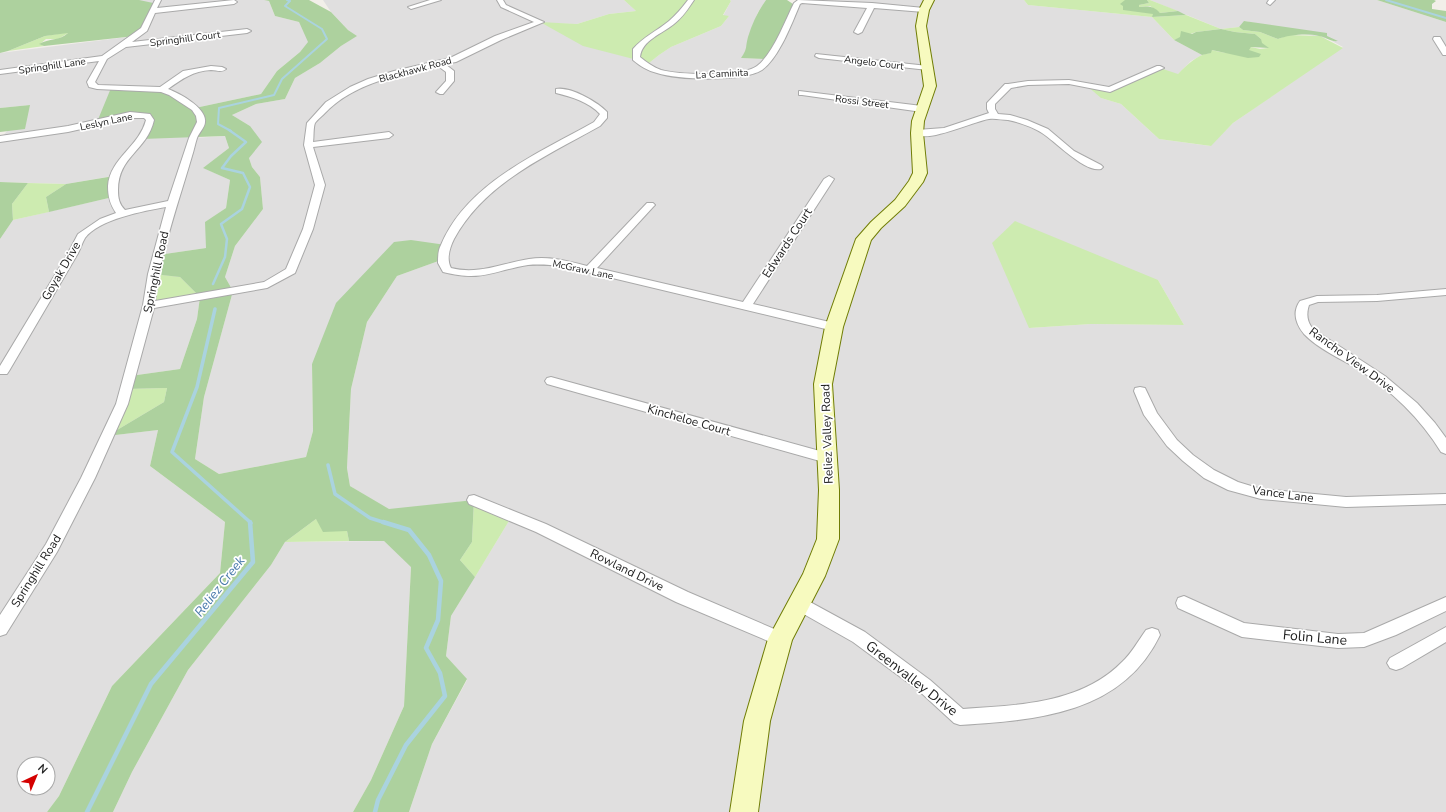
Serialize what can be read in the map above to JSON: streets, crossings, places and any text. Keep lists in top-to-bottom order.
{
  "streets": {
    "main road": ["Reliez Valley Road"],
    "street": [
      "Springhill Court",
      "Angelo Court",
      "Springhill Lane",
      "Blackhawk Road",
      "La Caminita",
      "Rossi Street",
      "Leslyn Lane",
      "Edwards Court",
      "McGraw Lane",
      "Goyak Drive",
      "Springhill Road",
      "Rancho View Drive",
      "Kincheloe Court",
      "Vance Lane",
      "Rowland Drive",
      "Folin Lane",
      "Greenvalley Drive"
    ]
  },
  "crossings": [
    ["Springhill Court", "Springhill Road"],
    ["Angelo Court", "Reliez Valley Road"],
    ["Springhill Lane", "Springhill Road"],
    ["Blackhawk Road", "Springhill Road"],
    ["La Caminita", "Reliez Valley Road"],
    ["Rossi Street", "Reliez Valley Road"],
    ["Leslyn Lane", "Goyak Drive"],
    ["Edwards Court", "McGraw Lane"],
    ["McGraw Lane", "Reliez Valley Road"],
    ["Goyak Drive", "Springhill Road"],
    ["Kincheloe Court", "Reliez Valley Road"],
    ["Reliez Valley Road", "Rowland Drive"],
    ["Reliez Valley Road", "Greenvalley Drive"]
  ],
  "water": ["Reliez Creek"],
  "north": "top right"
}
